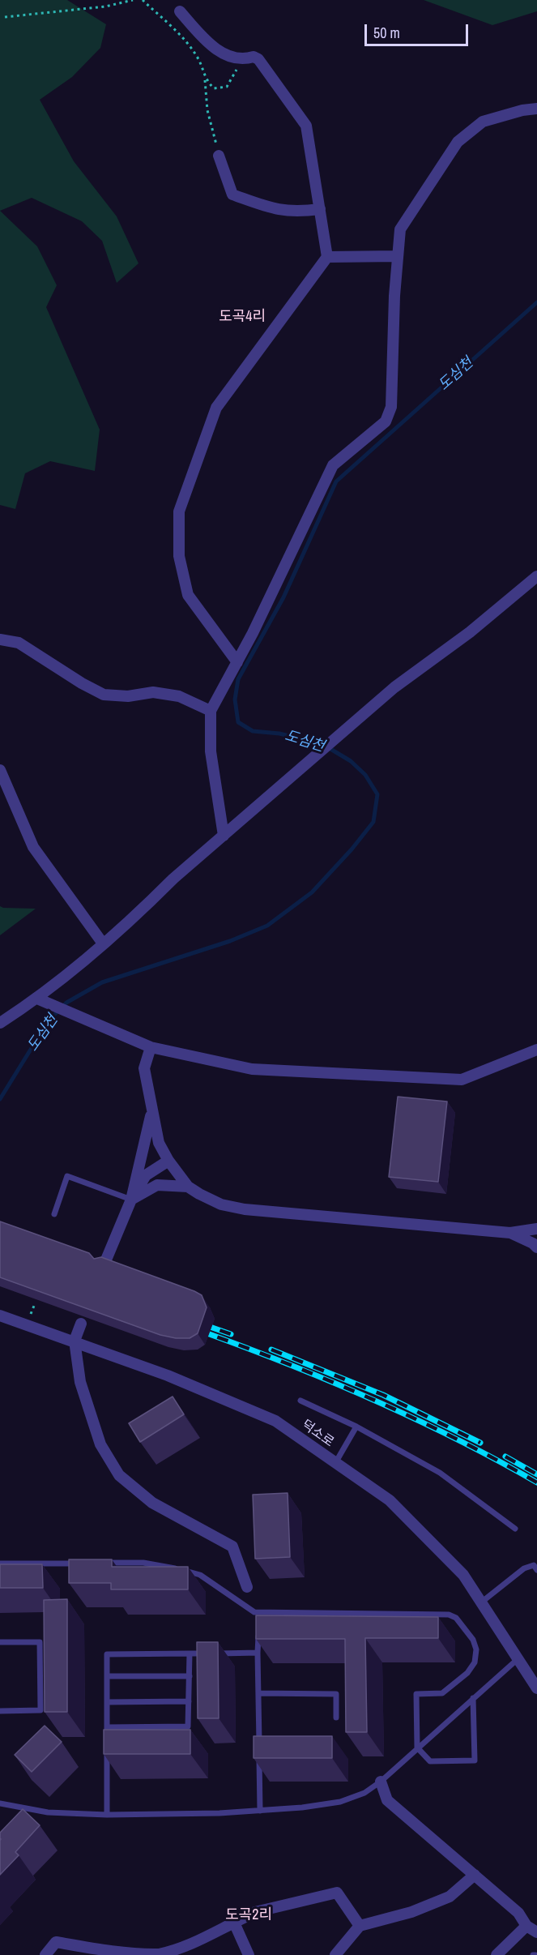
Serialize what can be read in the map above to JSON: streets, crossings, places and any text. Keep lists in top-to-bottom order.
{
  "streets": {
    "street": ["덕소로"]
  },
  "districts": ["도곡4리", "도곡2리"],
  "water": ["도심천"],
  "scale_bar": "50 m"
}
